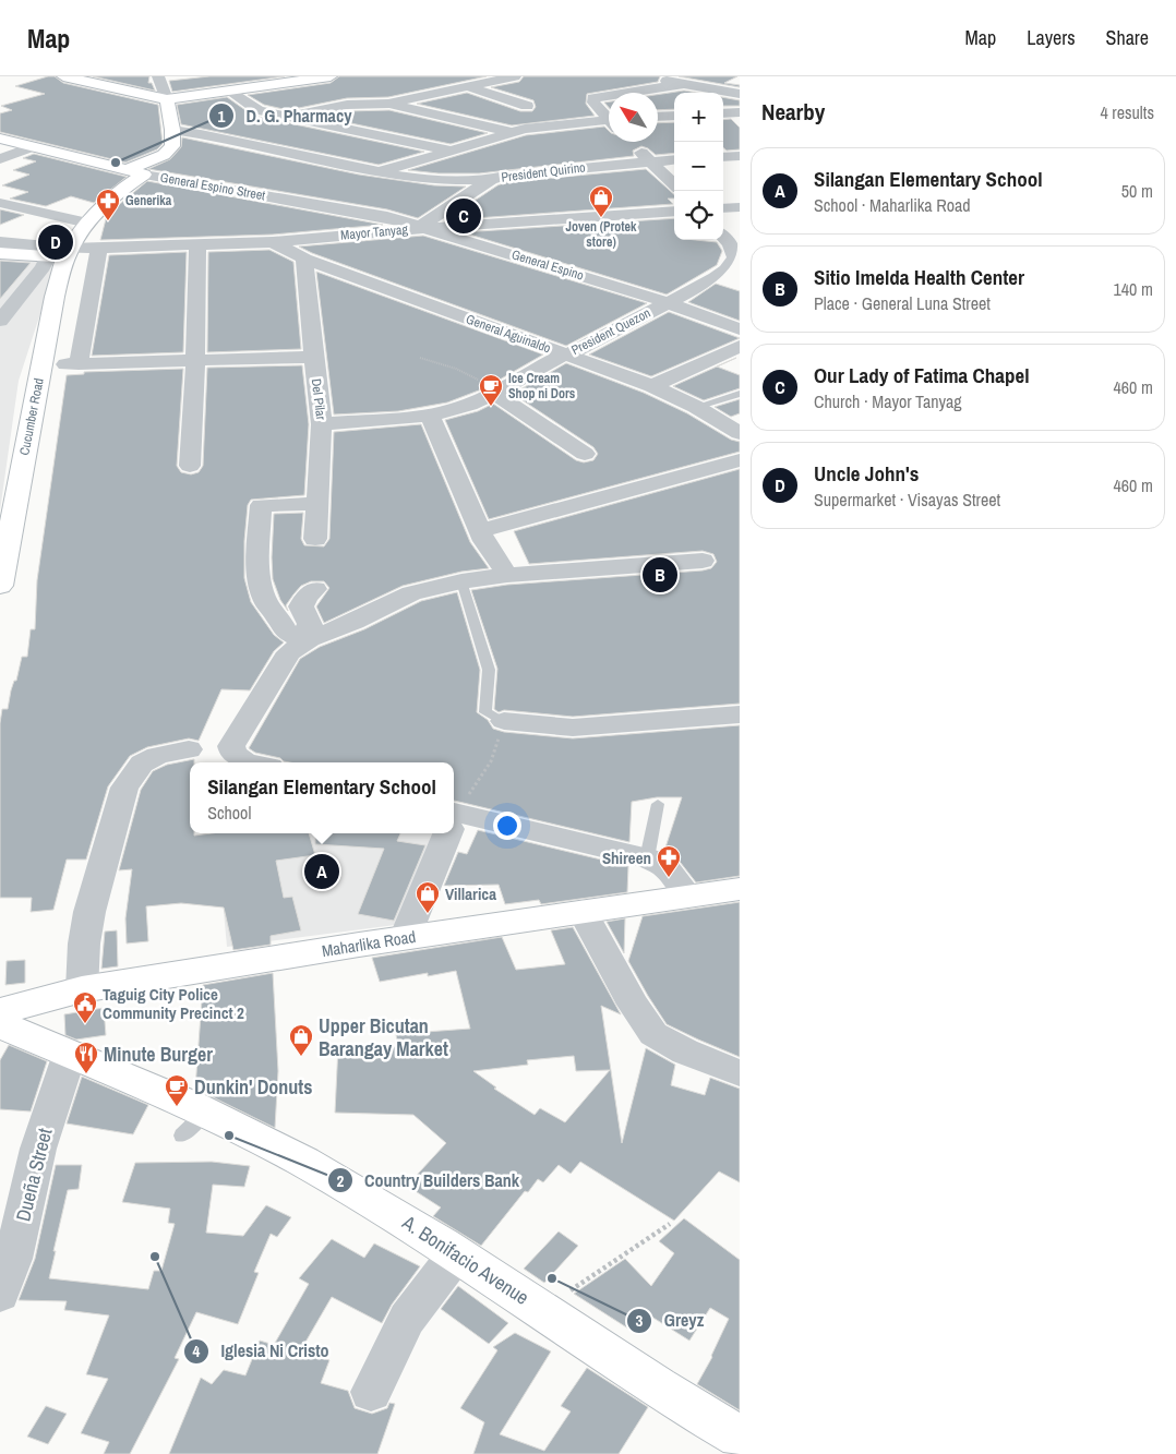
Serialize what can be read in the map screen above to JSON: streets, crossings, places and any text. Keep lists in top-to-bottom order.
{
  "streets": {
    "street": [
      "President Quirino",
      "General Espino Street",
      "Mayor Tanyag",
      "General Espino",
      "President Quezon",
      "General Aguinaldo",
      "Del Pilar",
      "Cucumber Road",
      "Maharlika Road",
      "Dueña Street",
      "A. Bonifacio Avenue"
    ]
  },
  "crossings": [
    ["President Quirino", "General Espino Street"],
    ["President Quirino", "Mayor Tanyag"],
    ["President Quirino", "General Espino"],
    ["General Espino Street", "Mayor Tanyag"],
    ["General Espino Street", "General Espino"],
    ["General Espino Street", "Cucumber Road"],
    ["Mayor Tanyag", "General Espino"],
    ["Mayor Tanyag", "General Aguinaldo"],
    ["Mayor Tanyag", "Cucumber Road"],
    ["General Espino", "President Quezon"],
    ["President Quezon", "General Aguinaldo"],
    ["President Quezon", "Del Pilar"],
    ["General Aguinaldo", "Del Pilar"],
    ["Dueña Street", "A. Bonifacio Avenue"]
  ],
  "places": {
    "other": [
      "D. G. Pharmacy",
      "Country Builders Bank",
      "Iglesia Ni Cristo",
      "Greyz"
    ],
    "shop": ["Joven (Protek store)", "Villarica", "Upper Bicutan Barangay Market"],
    "pharmacy": ["Generika", "Shireen"],
    "cafe": ["Ice Cream Shop ni Dors", "Dunkin' Donuts"],
    "public building": ["Taguig City Police Community Precinct 2"],
    "restaurant": ["Minute Burger"]
  },
  "north": "top left",
  "page": {
    "header": "Map",
    "nav": ["Map", "Layers", "Share"],
    "heading": ["Nearby", "4 results"],
    "map_buttons": ["+", "−"],
    "list": [
      {
        "mark": "A",
        "name": "Silangan Elementary School",
        "note": "School · Maharlika Road",
        "value": "50 m"
      },
      {
        "mark": "B",
        "name": "Sitio Imelda Health Center",
        "note": "Place · General Luna Street",
        "value": "140 m"
      },
      {
        "mark": "C",
        "name": "Our Lady of Fatima Chapel",
        "note": "Church · Mayor Tanyag",
        "value": "460 m"
      },
      {
        "mark": "D",
        "name": "Uncle John's",
        "note": "Supermarket · Visayas Street",
        "value": "460 m"
      }
    ],
    "pins": [
      "C",
      "D",
      "B",
      "A"
    ],
    "popup": ["Silangan Elementary School", "School"]
  }
}
